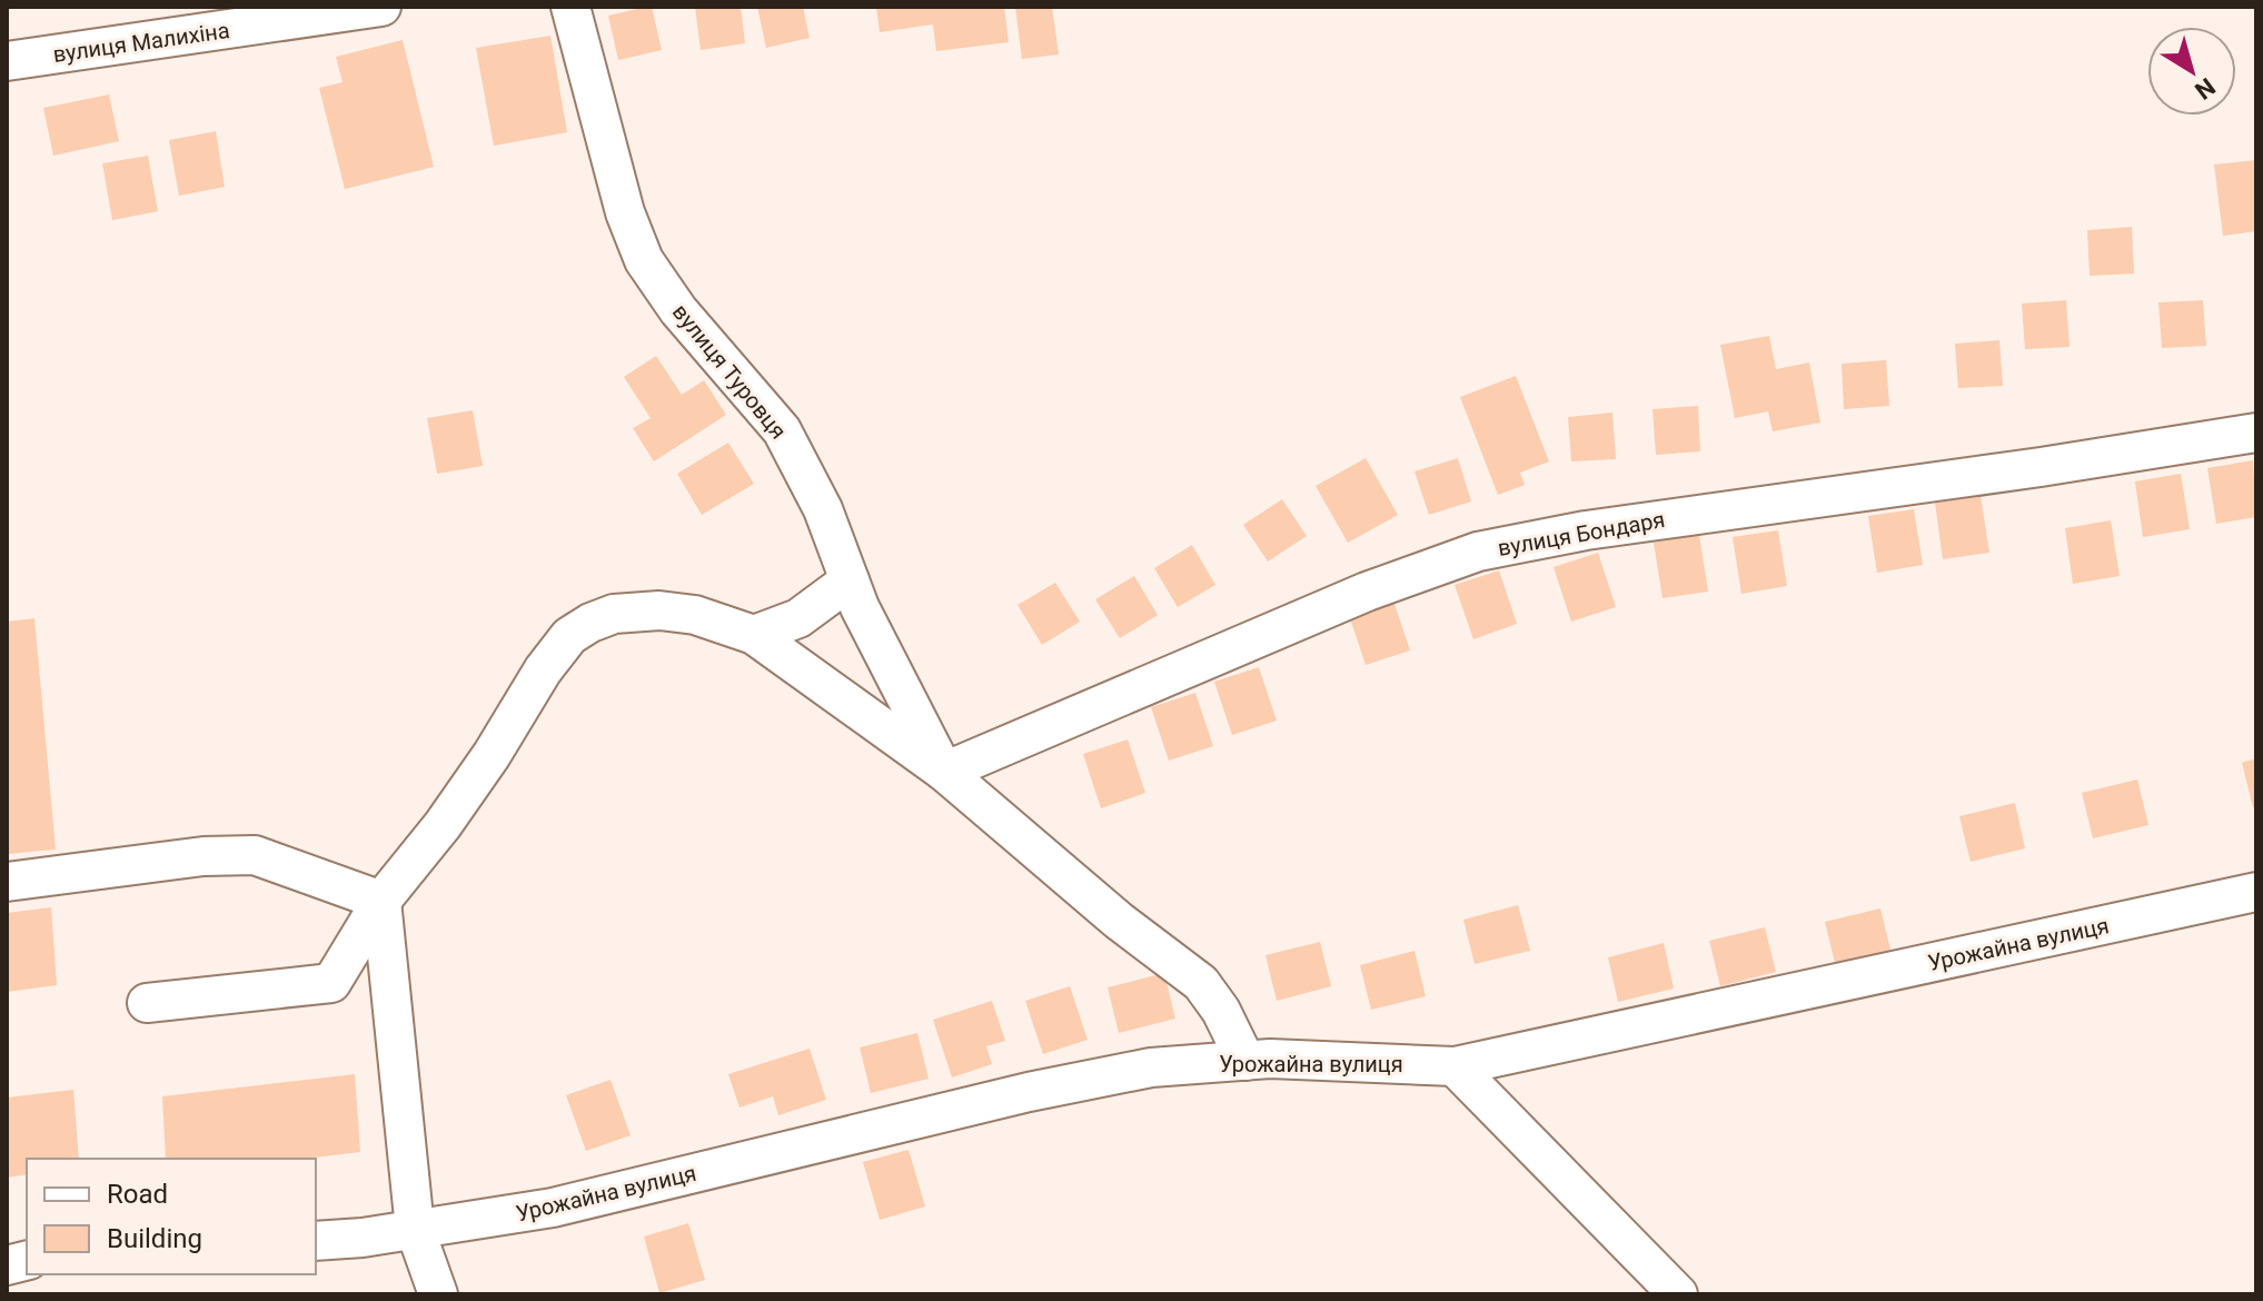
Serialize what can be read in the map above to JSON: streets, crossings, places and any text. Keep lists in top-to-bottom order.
{
  "streets": {
    "street": [
      "вулиця Малихіна",
      "вулиця Туровця",
      "вулиця Бондаря",
      "Урожайна вулиця"
    ]
  },
  "crossings": [
    ["вулиця Туровця", "вулиця Бондаря"]
  ],
  "legend": ["Road", "Building"],
  "north": "bottom right"
}
